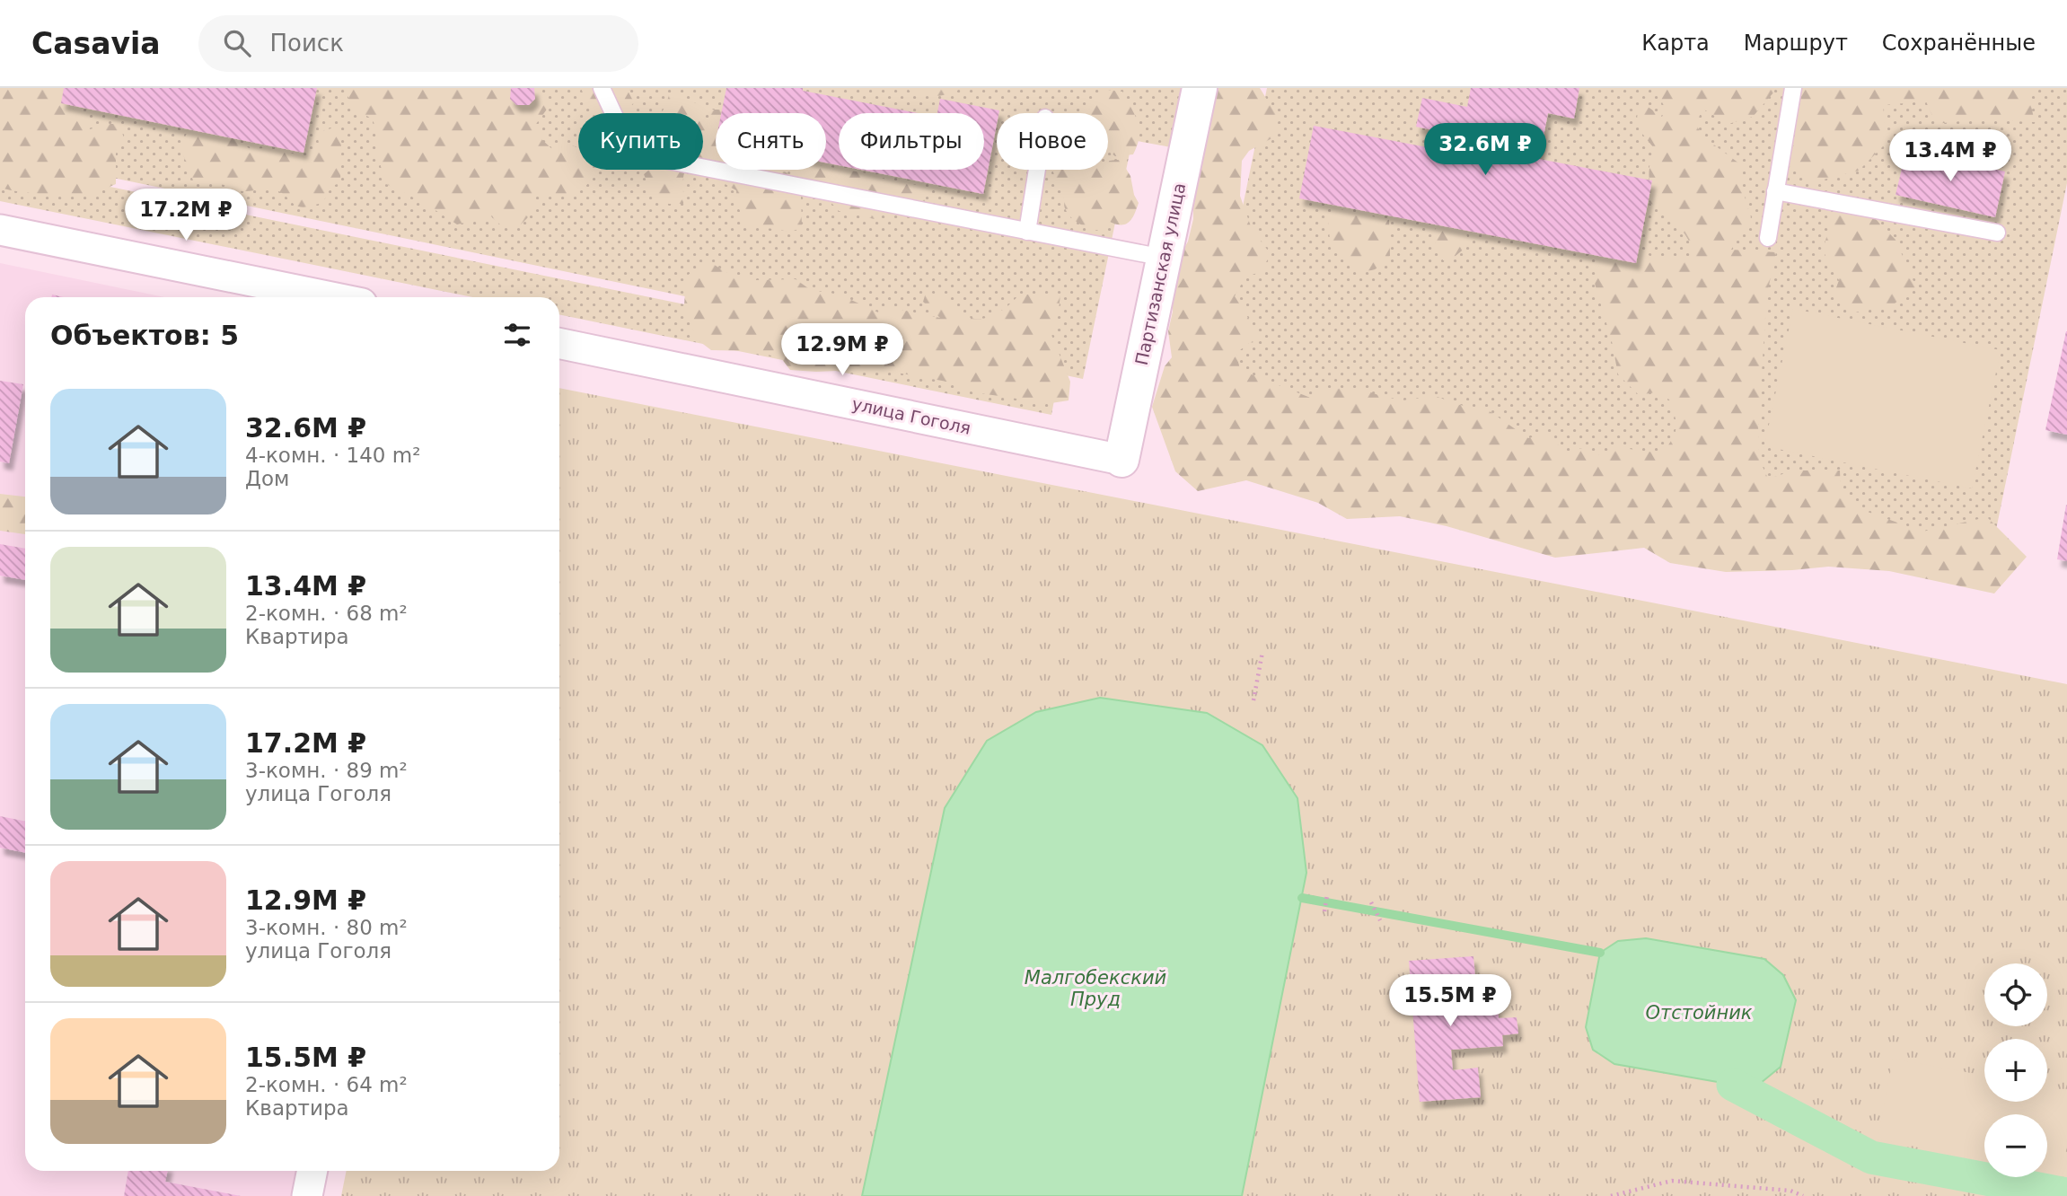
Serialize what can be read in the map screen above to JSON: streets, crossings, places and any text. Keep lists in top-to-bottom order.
{
  "streets": {
    "street": ["Партизанская улица", "улица Гоголя"]
  },
  "crossings": [
    ["Партизанская улица", "улица Гоголя"]
  ],
  "water": ["Малгобекский Пруд", "Отстойник"],
  "page": {
    "header": "Casavia",
    "search": "Поиск",
    "nav": ["Карта", "Маршрут", "Сохранённые"],
    "chip": [
      "Купить",
      "Снять",
      "Фильтры",
      "Новое"
    ],
    "price": [
      "32.6M ₽",
      "13.4M ₽",
      "17.2M ₽",
      "12.9M ₽",
      "15.5M ₽"
    ],
    "heading": "Объектов: 5",
    "list": [
      {
        "name": "32.6M ₽",
        "note": "4-комн. · 140 m² · Дом"
      },
      {
        "name": "13.4M ₽",
        "note": "2-комн. · 68 m² · Квартира"
      },
      {
        "name": "17.2M ₽",
        "note": "3-комн. · 89 m² · улица Гоголя"
      },
      {
        "name": "12.9M ₽",
        "note": "3-комн. · 80 m² · улица Гоголя"
      },
      {
        "name": "15.5M ₽",
        "note": "2-комн. · 64 m² · Квартира"
      }
    ],
    "map_buttons": ["+", "−"]
  }
}
